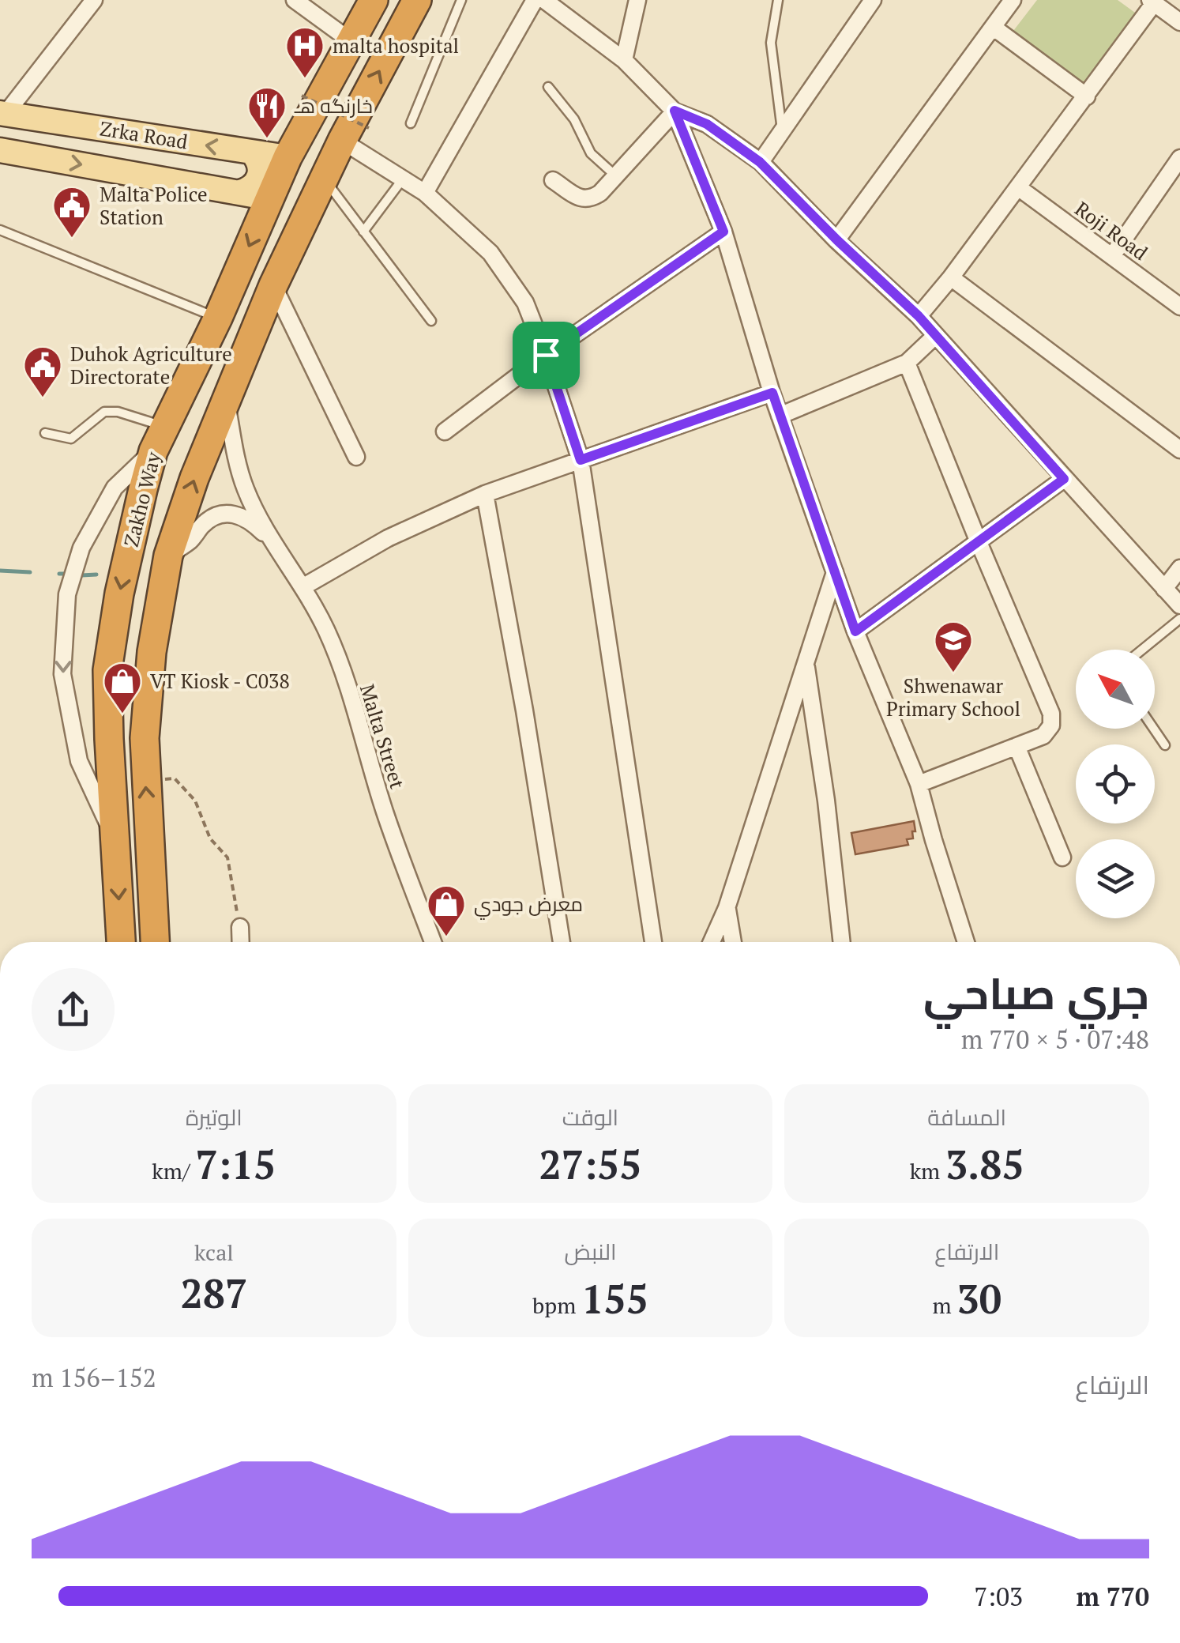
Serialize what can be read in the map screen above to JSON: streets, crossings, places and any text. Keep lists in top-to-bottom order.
{
  "streets": {
    "highway": ["Zakho Way"],
    "main road": ["Zrka Road"],
    "street": ["Roji Road", "Malta Street"]
  },
  "crossings": [
    ["Zrka Road", "Zakho Way"],
    ["Zakho Way", "Malta Street"]
  ],
  "places": {
    "hospital": ["malta hospital"],
    "restaurant": ["خارنگه هـ"],
    "public building": ["Malta Police Station", "Duhok Agriculture Directorate"],
    "school or university": ["Shwenawar Primary School"],
    "shop": ["VT Kiosk - C038", "معرض جودي"]
  },
  "north": "top left",
  "page": {
    "heading": ["جري صباحي", "07:48 · 5 × 770 m"],
    "stats": [
      ["المسافة", "3.85 km"],
      ["الوقت", "27:55"],
      ["الوتيرة", "7:15 /km"],
      ["الارتفاع", "30 m"],
      ["النبض", "155 bpm"],
      ["kcal", "287"]
    ],
    "chart": ["الارتفاع", "152–156 m"],
    "list": [
      {
        "name": "770 m",
        "note": "7:03"
      }
    ]
  }
}
